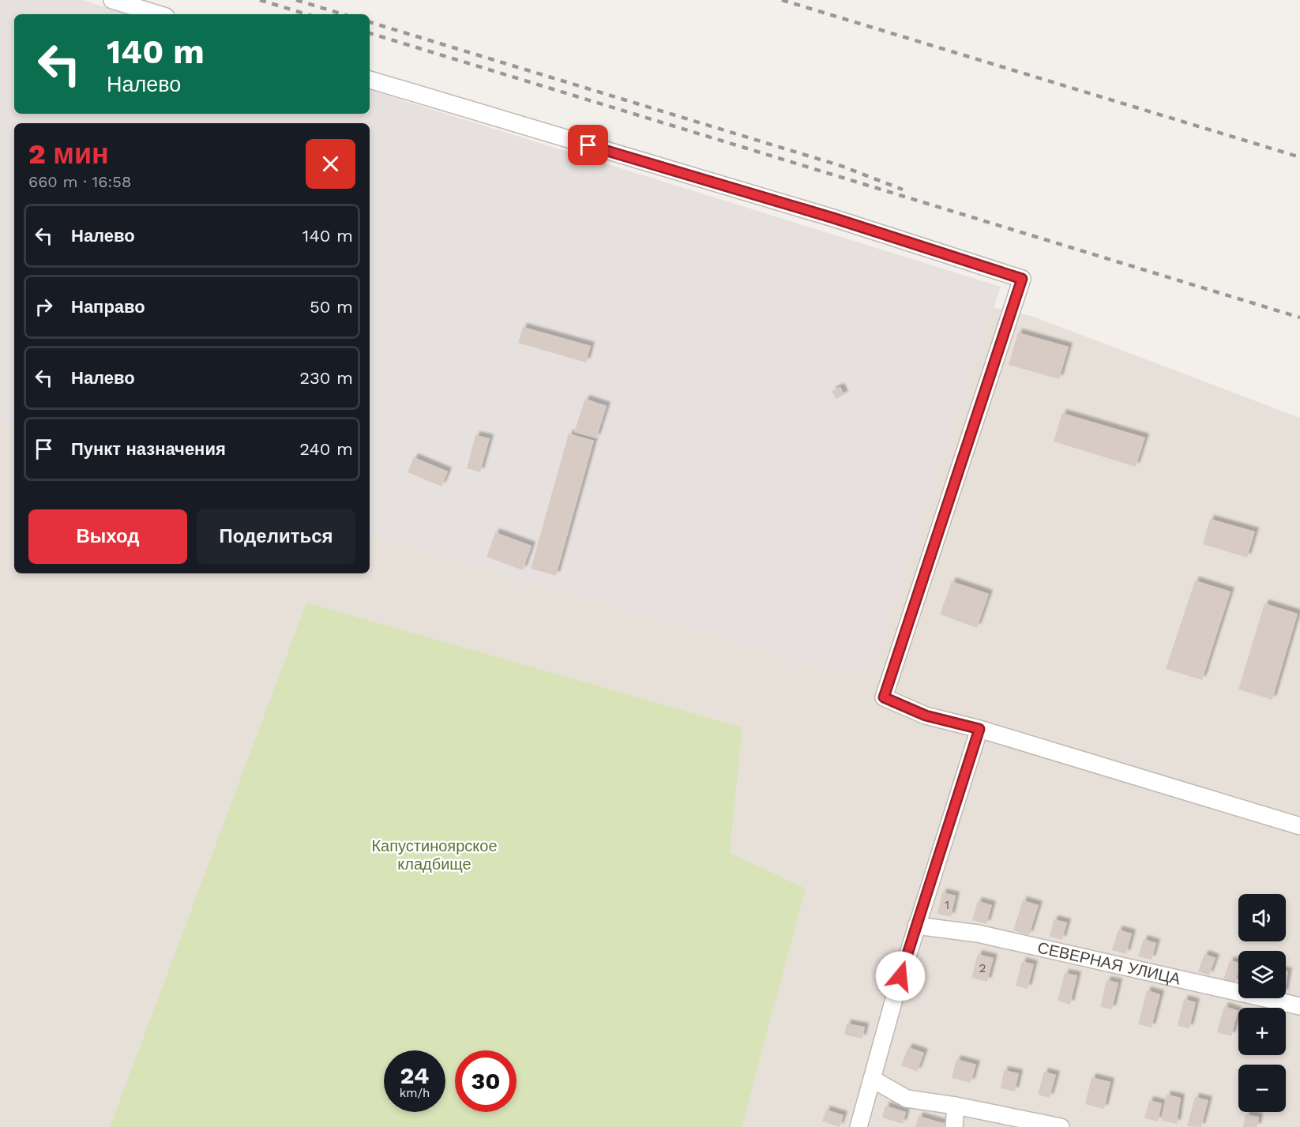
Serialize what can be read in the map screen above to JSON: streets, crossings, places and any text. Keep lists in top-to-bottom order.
{
  "streets": {
    "street": ["СЕВЕРНАЯ УЛИЦА"]
  },
  "parks": ["Капустиноярское кладбище"],
  "house_numbers": ["1", "2"],
  "page": {
    "turn": ["140 m", "Налево"],
    "heading": ["2 мин", "660 m · 16:58"],
    "list": [
      {
        "name": "Налево",
        "value": "140 m"
      },
      {
        "name": "Направо",
        "value": "50 m"
      },
      {
        "name": "Налево",
        "value": "230 m"
      },
      {
        "name": "Пункт назначения",
        "value": "240 m"
      }
    ],
    "buttons": ["Выход", "Поделиться"],
    "map_buttons": ["+", "−"],
    "speed": "24 km/h",
    "limit": "30"
  }
}
